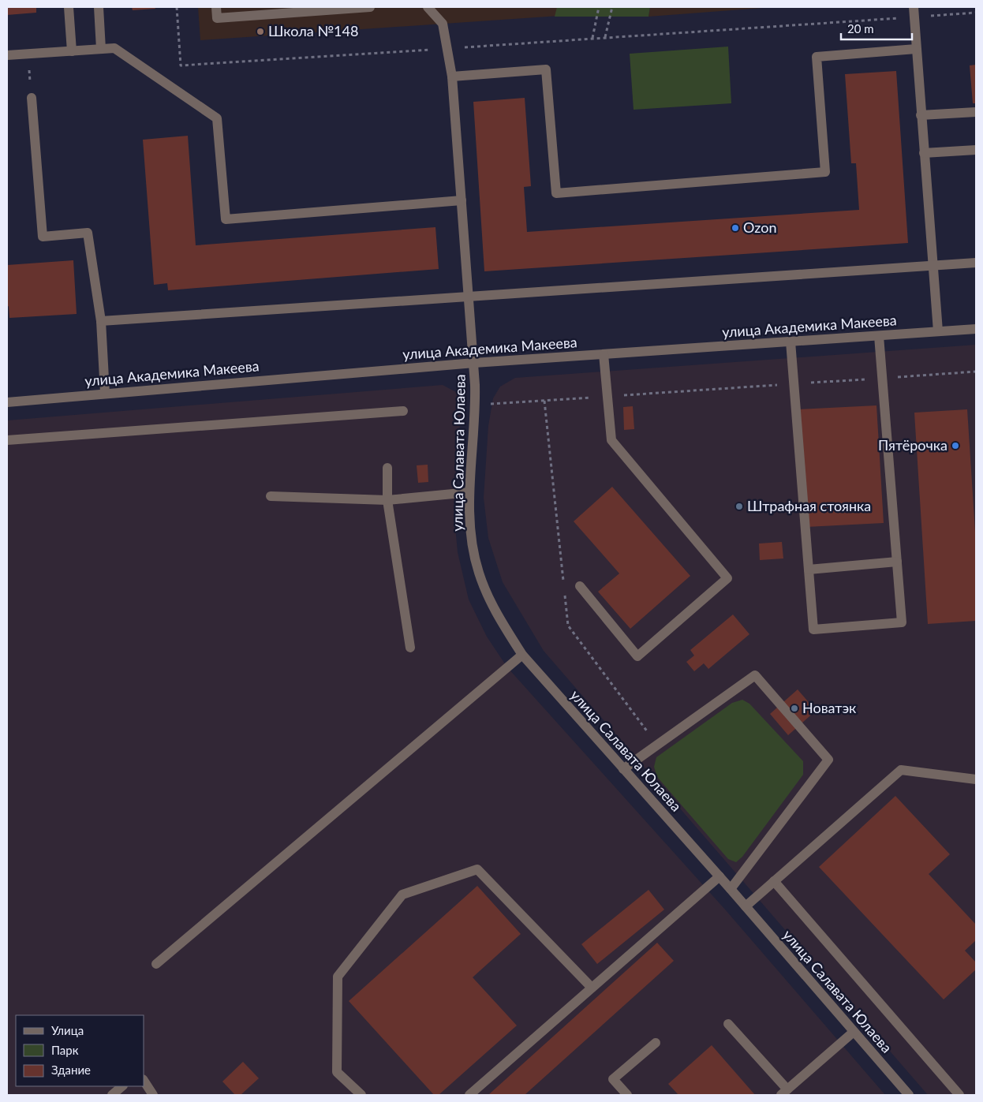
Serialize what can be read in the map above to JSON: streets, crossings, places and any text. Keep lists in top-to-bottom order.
{
  "streets": {
    "street": ["улица Академика Макеева", "улица Салавата Юлаева"]
  },
  "crossings": [
    ["улица Академика Макеева", "улица Салавата Юлаева"]
  ],
  "places": [
    "Школа №148",
    "Ozon",
    "Пятёрочка",
    "Штрафная стоянка",
    "Новатэк"
  ],
  "legend": ["Улица", "Парк", "Здание"],
  "scale_bar": "20 m"
}
